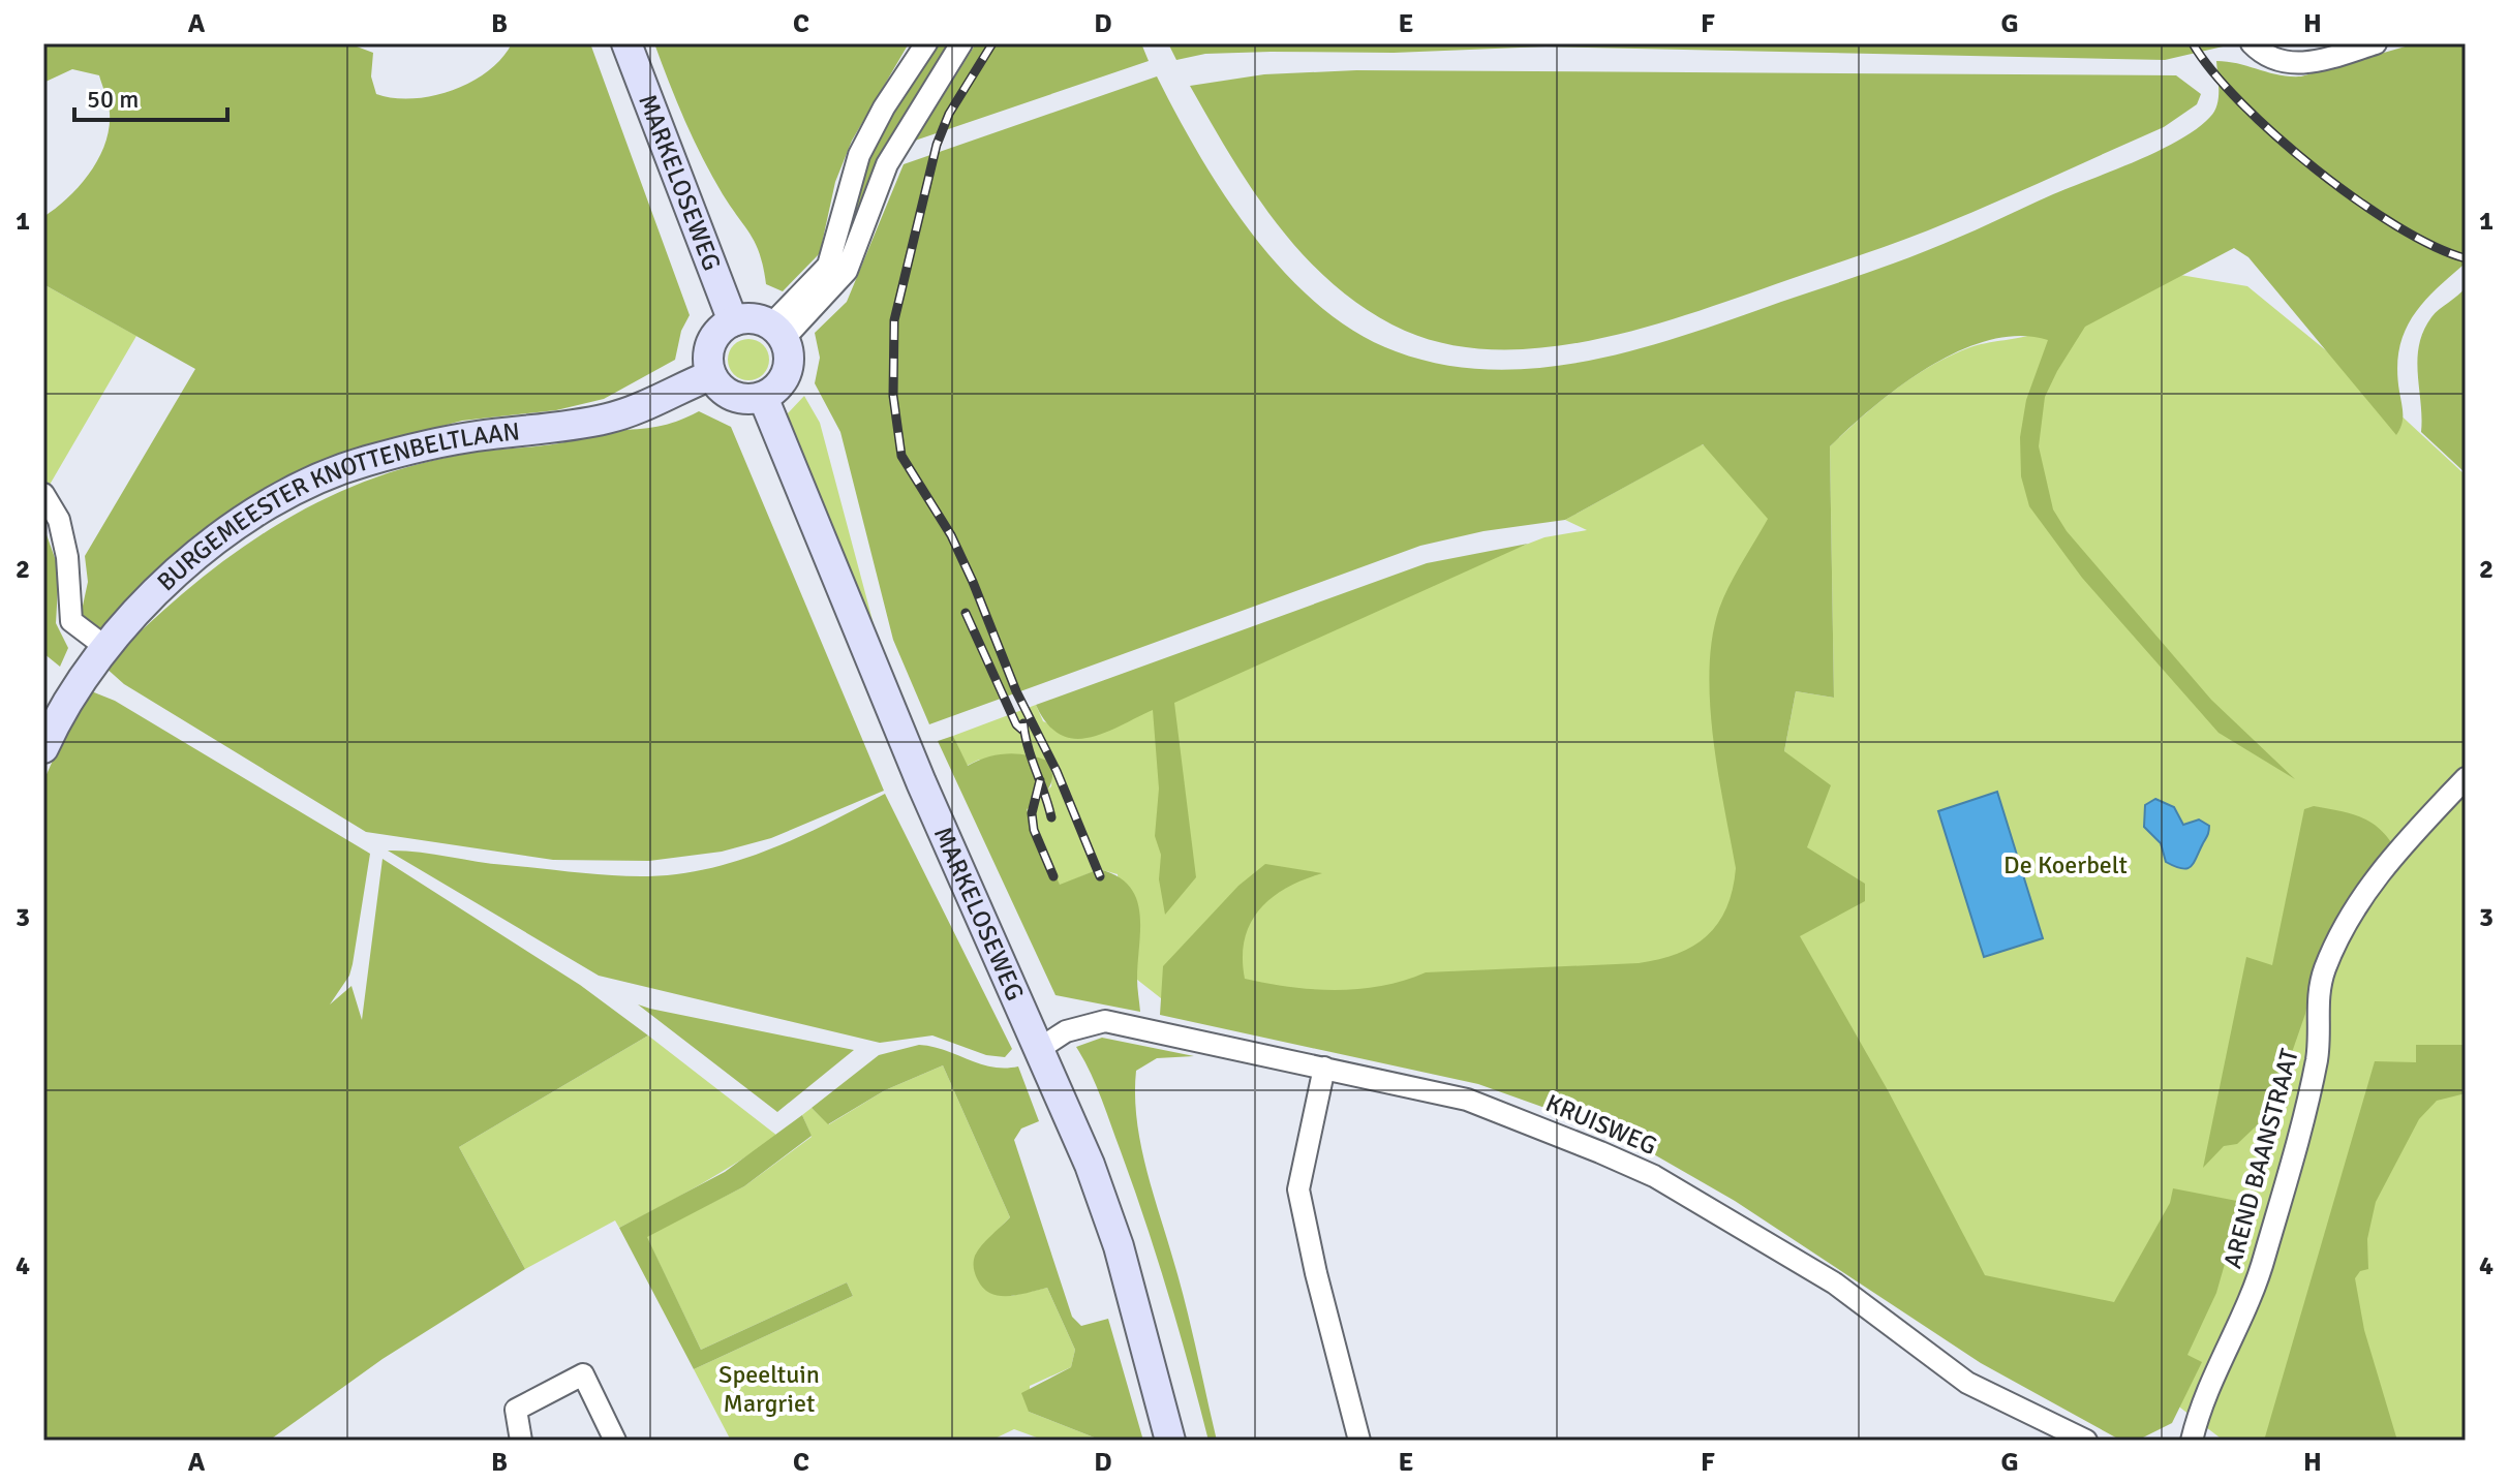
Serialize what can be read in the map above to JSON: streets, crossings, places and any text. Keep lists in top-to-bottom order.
{
  "streets": {
    "main road": ["MARKELOSEWEG", "BURGEMEESTER KNOTTENBELTLAAN"],
    "street": ["KRUISWEG", "AREND BAANSTRAAT"]
  },
  "crossings": [
    ["MARKELOSEWEG", "BURGEMEESTER KNOTTENBELTLAAN"],
    ["MARKELOSEWEG", "KRUISWEG"]
  ],
  "parks": ["De Koerbelt", "Speeltuin Margriet"],
  "scale_bar": "50 m",
  "grid": {
    "columns": [
      "A",
      "B",
      "C",
      "D",
      "E",
      "F",
      "G",
      "H"
    ],
    "rows": [
      "1",
      "2",
      "3",
      "4"
    ]
  }
}
